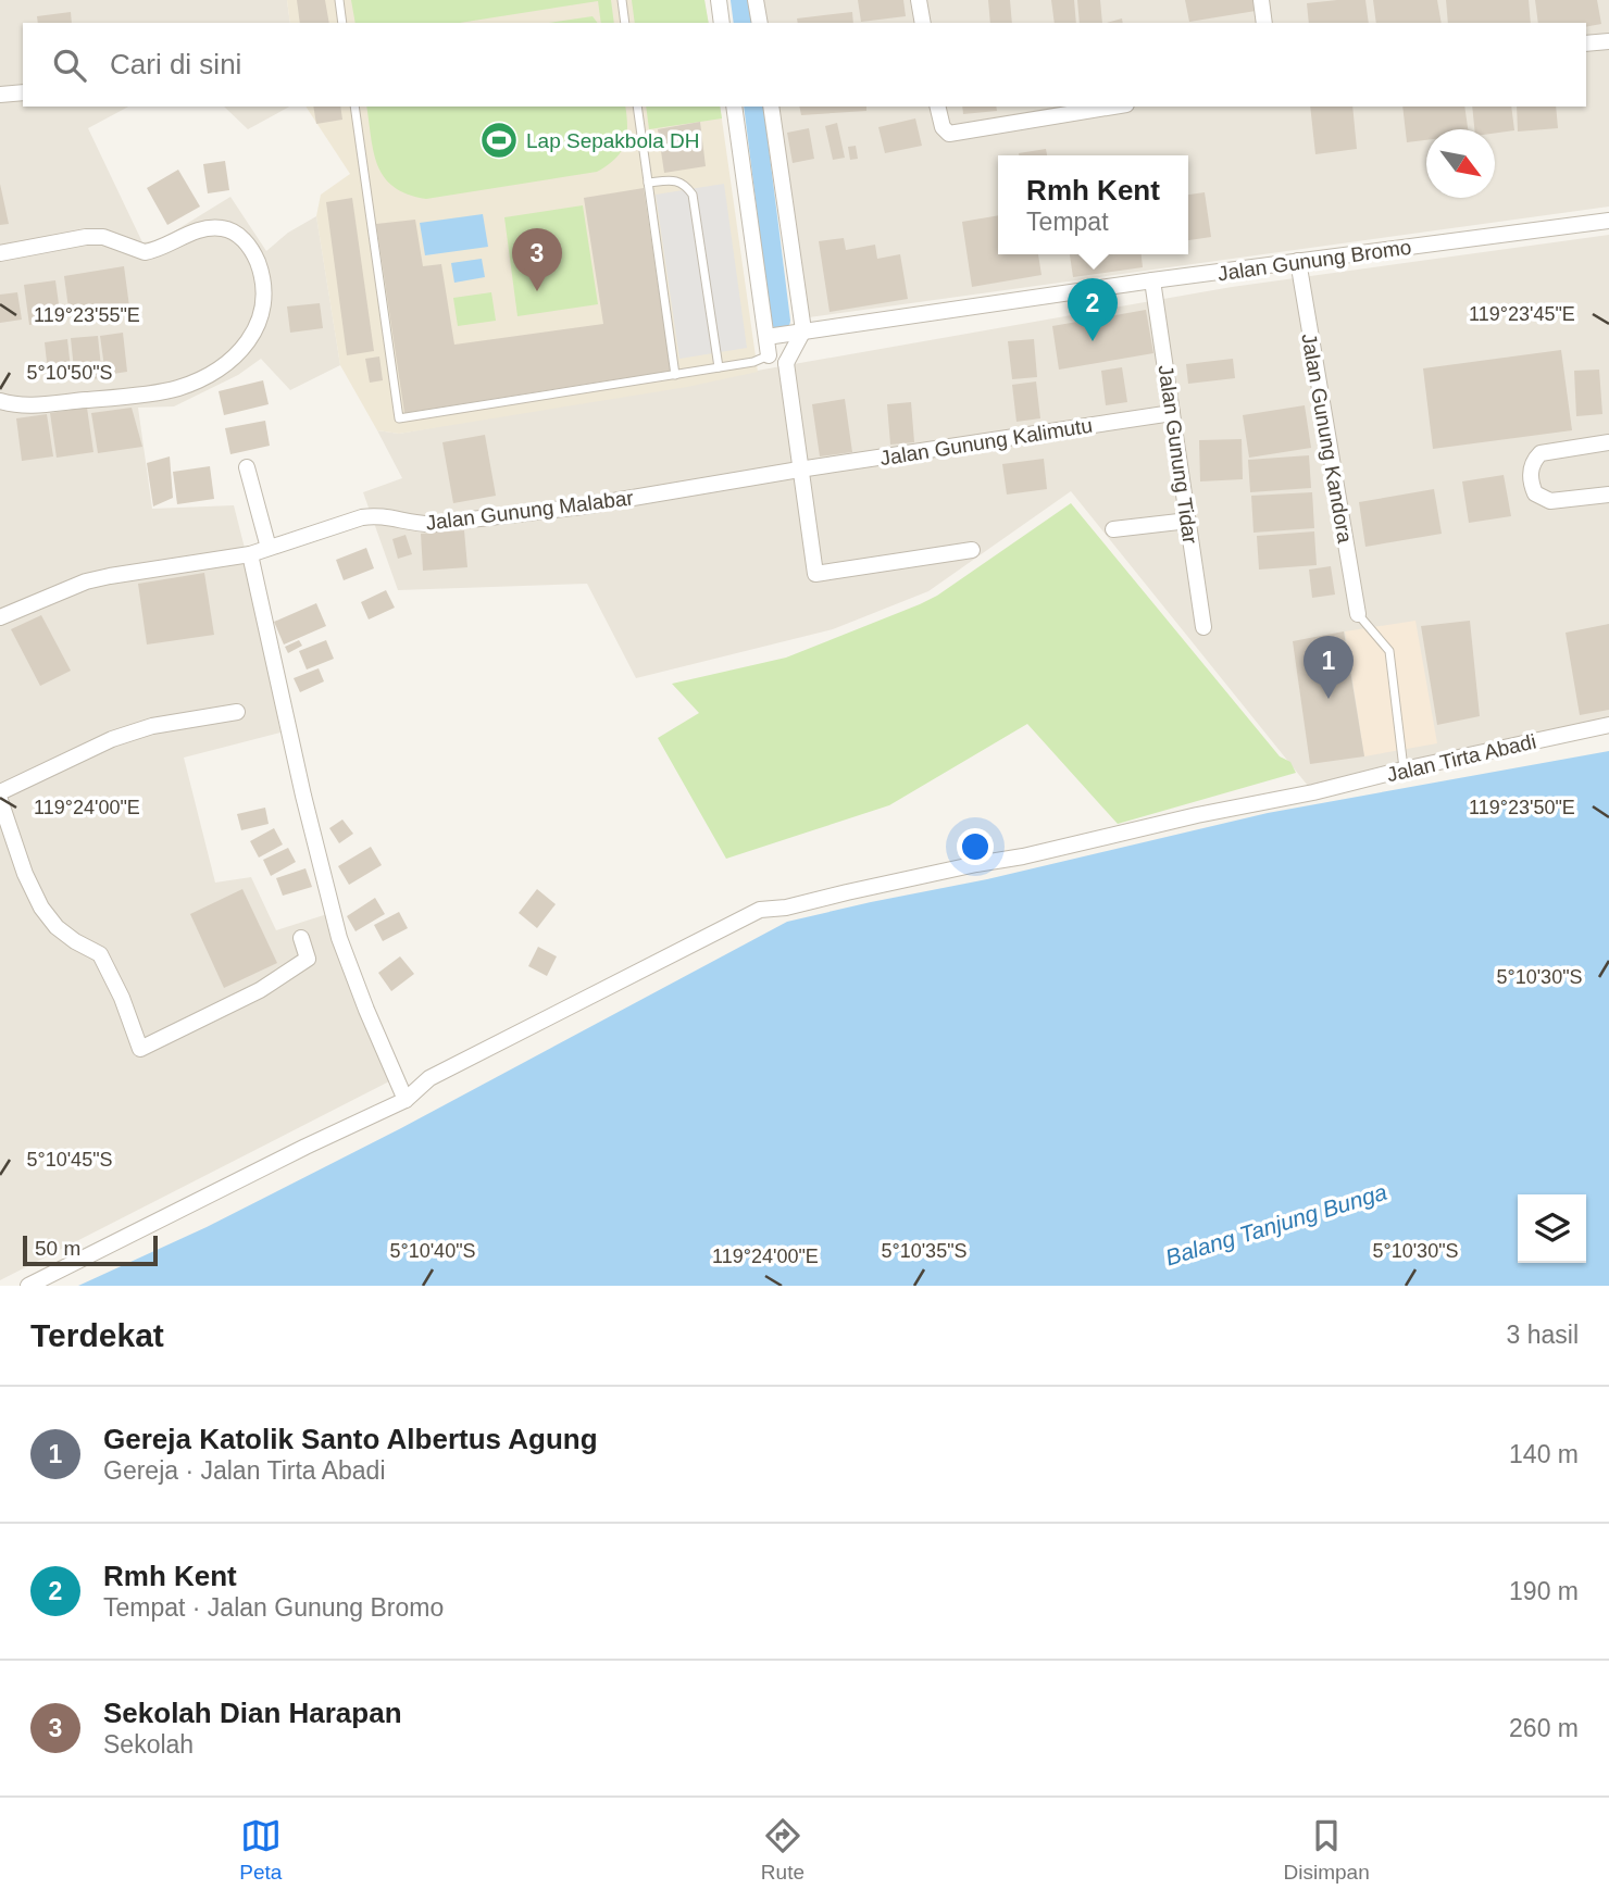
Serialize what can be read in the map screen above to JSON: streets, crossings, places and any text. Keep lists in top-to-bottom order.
{
  "streets": {
    "street": [
      "Jalan Gunung Bromo",
      "Jalan Gunung Kandora",
      "Jalan Gunung Kalimutu",
      "Jalan Gunung Tidar",
      "Jalan Gunung Malabar",
      "Jalan Tirta Abadi"
    ]
  },
  "crossings": [
    ["Jalan Gunung Bromo", "Jalan Gunung Kandora"],
    ["Jalan Gunung Bromo", "Jalan Gunung Tidar"],
    ["Jalan Gunung Kalimutu", "Jalan Gunung Tidar"],
    ["Jalan Gunung Kalimutu", "Jalan Gunung Malabar"]
  ],
  "water": ["Balang Tanjung Bunga"],
  "places": {
    "sports": ["Lap Sepakbola DH"]
  },
  "scale_bar": "50 m",
  "north": "bottom right",
  "page": {
    "search": "Cari di sini",
    "popup": ["Rmh Kent", "Tempat"],
    "pins": ["3", "2", "1"],
    "scale": "50 m",
    "heading": ["Terdekat", "3 hasil"],
    "list": [
      {
        "mark": "1",
        "name": "Gereja Katolik Santo Albertus Agung",
        "note": "Gereja · Jalan Tirta Abadi",
        "value": "140 m"
      },
      {
        "mark": "2",
        "name": "Rmh Kent",
        "note": "Tempat · Jalan Gunung Bromo",
        "value": "190 m"
      },
      {
        "mark": "3",
        "name": "Sekolah Dian Harapan",
        "note": "Sekolah",
        "value": "260 m"
      }
    ],
    "nav": ["Peta", "Rute", "Disimpan"]
  },
  "coordinates": [
    "119°23'45\"E",
    "119°23'55\"E",
    "5°10'50\"S",
    "119°23'50\"E",
    "119°24'00\"E",
    "5°10'30\"S",
    "5°10'45\"S",
    "5°10'40\"S",
    "5°10'35\"S"
  ]
}
